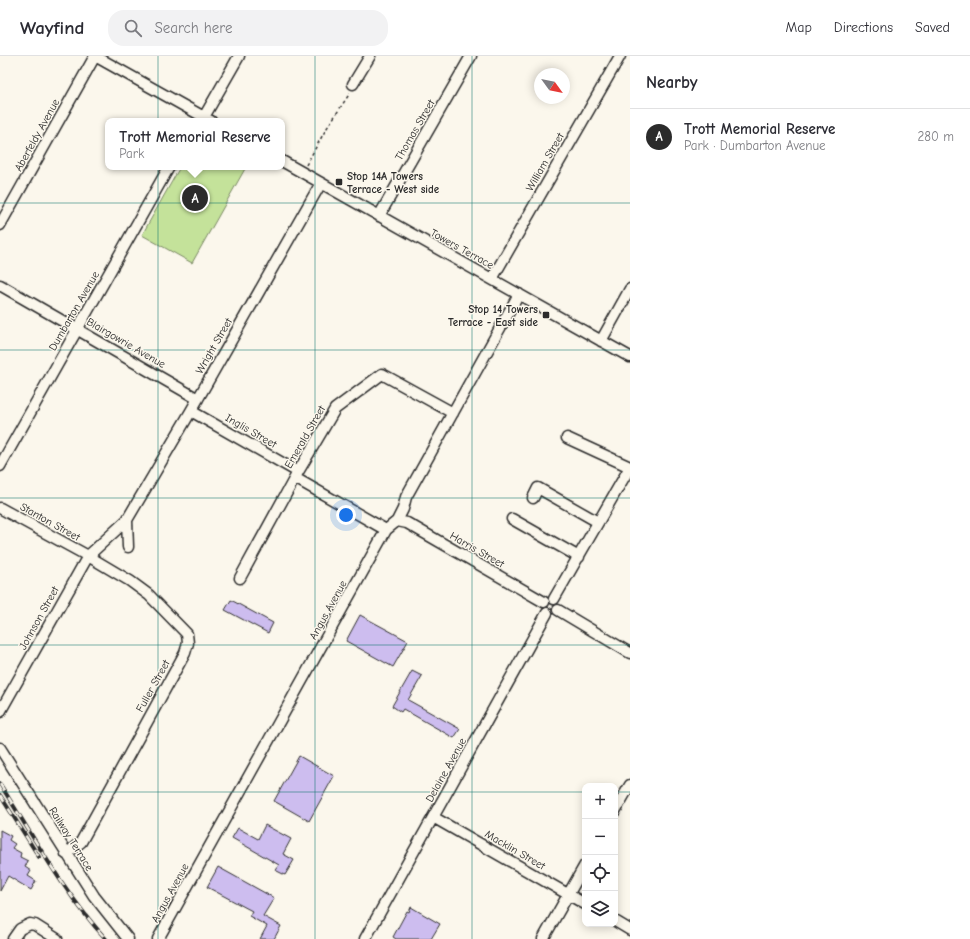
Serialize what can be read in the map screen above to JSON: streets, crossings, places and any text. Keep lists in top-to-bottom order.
{
  "streets": {
    "street": [
      "Thomas Street",
      "Aberfeldy Avenue",
      "William Street",
      "Towers Terrace",
      "Dumbarton Avenue",
      "Blairgowrie Avenue",
      "Wright Street",
      "Inglis Street",
      "Emerald Street",
      "Stanton Street",
      "Harris Street",
      "Angus Avenue",
      "Johnson Street",
      "Fuller Street",
      "Delaine Avenue",
      "Railway Terrace",
      "Macklin Street"
    ]
  },
  "crossings": [
    ["Thomas Street", "Towers Terrace"],
    ["William Street", "Towers Terrace"],
    ["Towers Terrace", "Wright Street"],
    ["Towers Terrace", "Angus Avenue"],
    ["Dumbarton Avenue", "Blairgowrie Avenue"],
    ["Blairgowrie Avenue", "Wright Street"],
    ["Wright Street", "Inglis Street"],
    ["Wright Street", "Stanton Street"],
    ["Wright Street", "Johnson Street"],
    ["Wright Street", "Fuller Street"],
    ["Inglis Street", "Emerald Street"],
    ["Inglis Street", "Angus Avenue"],
    ["Emerald Street", "Angus Avenue"],
    ["Stanton Street", "Johnson Street"],
    ["Stanton Street", "Fuller Street"],
    ["Harris Street", "Angus Avenue"],
    ["Harris Street", "Delaine Avenue"],
    ["Johnson Street", "Fuller Street"],
    ["Fuller Street", "Railway Terrace"],
    ["Delaine Avenue", "Macklin Street"]
  ],
  "places": {
    "transit": ["Stop 14A Towers Terrace - West side", "Stop 14 Towers Terrace - East side"]
  },
  "north": "bottom right",
  "page": {
    "header": "Wayfind",
    "search": "Search here",
    "nav": ["Map", "Directions", "Saved"],
    "heading": "Nearby",
    "list": [
      {
        "mark": "A",
        "name": "Trott Memorial Reserve",
        "note": "Park · Dumbarton Avenue",
        "value": "280 m"
      }
    ],
    "popup": ["Trott Memorial Reserve", "Park"],
    "pins": "A",
    "map_buttons": ["+", "−"]
  }
}
